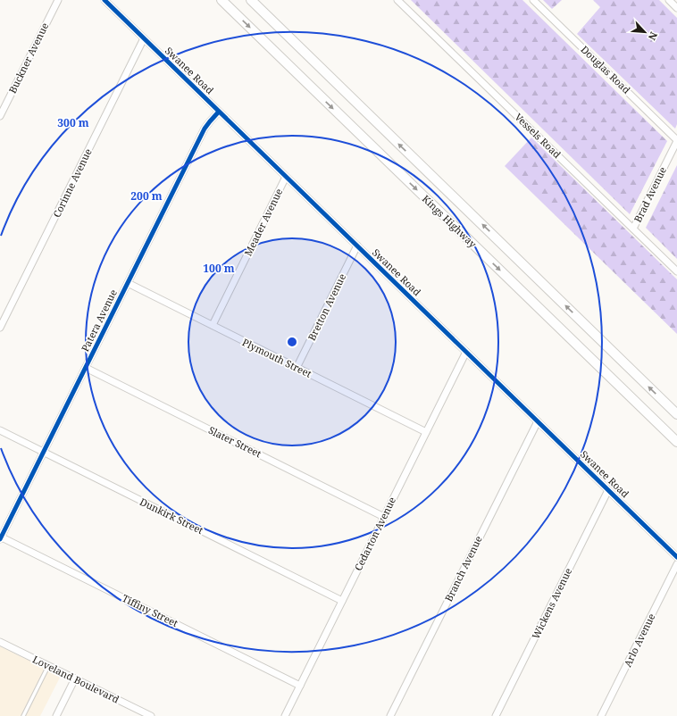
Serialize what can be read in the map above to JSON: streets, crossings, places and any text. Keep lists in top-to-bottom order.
{
  "streets": {
    "main road": ["Kings Highway"],
    "street": [
      "Buckner Avenue",
      "Douglas Road",
      "Swanee Road",
      "Vessels Road",
      "Corinne Avenue",
      "Brad Avenue",
      "Meader Avenue",
      "Bretton Avenue",
      "Patera Avenue",
      "Plymouth Street",
      "Slater Street",
      "Dunkirk Street",
      "Cedarton Avenue",
      "Branch Avenue",
      "Wickens Avenue",
      "Tiffiny Street",
      "Arlo Avenue",
      "Loveland Boulevard"
    ]
  },
  "crossings": [
    ["Douglas Road", "Brad Avenue"],
    ["Swanee Road", "Corinne Avenue"],
    ["Swanee Road", "Meader Avenue"],
    ["Swanee Road", "Bretton Avenue"],
    ["Swanee Road", "Patera Avenue"],
    ["Swanee Road", "Cedarton Avenue"],
    ["Swanee Road", "Branch Avenue"],
    ["Swanee Road", "Wickens Avenue"],
    ["Vessels Road", "Brad Avenue"],
    ["Meader Avenue", "Plymouth Street"],
    ["Bretton Avenue", "Plymouth Street"],
    ["Patera Avenue", "Plymouth Street"],
    ["Patera Avenue", "Slater Street"],
    ["Patera Avenue", "Dunkirk Street"],
    ["Patera Avenue", "Tiffiny Street"],
    ["Plymouth Street", "Cedarton Avenue"],
    ["Slater Street", "Cedarton Avenue"],
    ["Dunkirk Street", "Cedarton Avenue"],
    ["Cedarton Avenue", "Tiffiny Street"]
  ],
  "north": "bottom right",
  "rings": ["300 m", "200 m", "100 m"]
}
